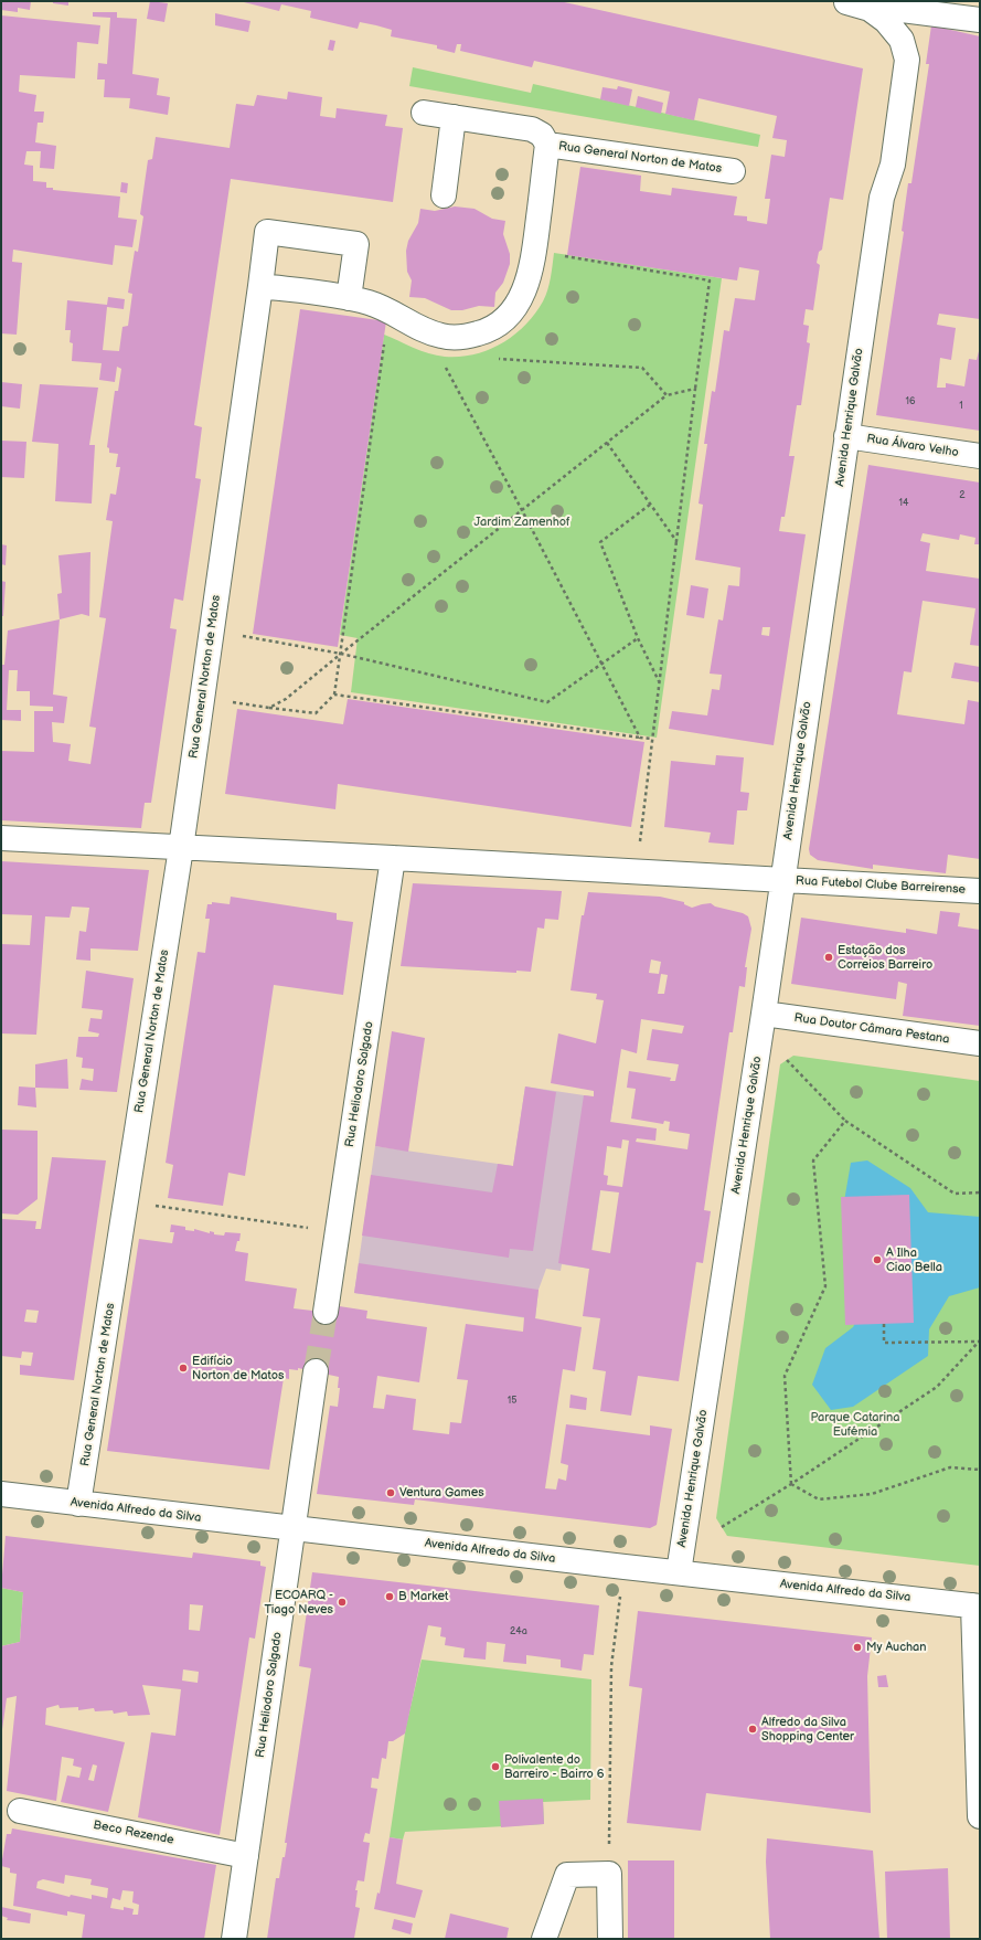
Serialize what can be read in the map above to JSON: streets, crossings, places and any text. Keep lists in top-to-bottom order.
{
  "streets": {
    "street": [
      "Rua General Norton de Matos",
      "Avenida Henrique Galvão",
      "Rua Álvaro Velho",
      "Rua Futebol Clube Barreirense",
      "Rua Doutor Câmara Pestana",
      "Rua Heliodoro Salgado",
      "Avenida Alfredo da Silva",
      "Beco Rezende"
    ]
  },
  "crossings": [
    ["Rua General Norton de Matos", "Rua Futebol Clube Barreirense"],
    ["Rua General Norton de Matos", "Avenida Alfredo da Silva"],
    ["Avenida Henrique Galvão", "Rua Álvaro Velho"],
    ["Avenida Henrique Galvão", "Rua Futebol Clube Barreirense"],
    ["Avenida Henrique Galvão", "Rua Doutor Câmara Pestana"],
    ["Avenida Henrique Galvão", "Avenida Alfredo da Silva"],
    ["Rua Futebol Clube Barreirense", "Rua Heliodoro Salgado"],
    ["Rua Heliodoro Salgado", "Avenida Alfredo da Silva"],
    ["Rua Heliodoro Salgado", "Beco Rezende"]
  ],
  "parks": ["Jardim Zamenhof", "Parque Catarina Eufémia"],
  "places": [
    "Estação dos Correios Barreiro",
    "A Ilha Ciao Bella",
    "Edifício Norton de Matos",
    "Ventura Games",
    "B Market",
    "ECOARQ - Tiago Neves",
    "My Auchan",
    "Alfredo da Silva Shopping Center",
    "Polivalente do Barreiro - Bairro 6"
  ],
  "house_numbers": [
    "16",
    "1",
    "2",
    "14",
    "15",
    "24a"
  ]
}
